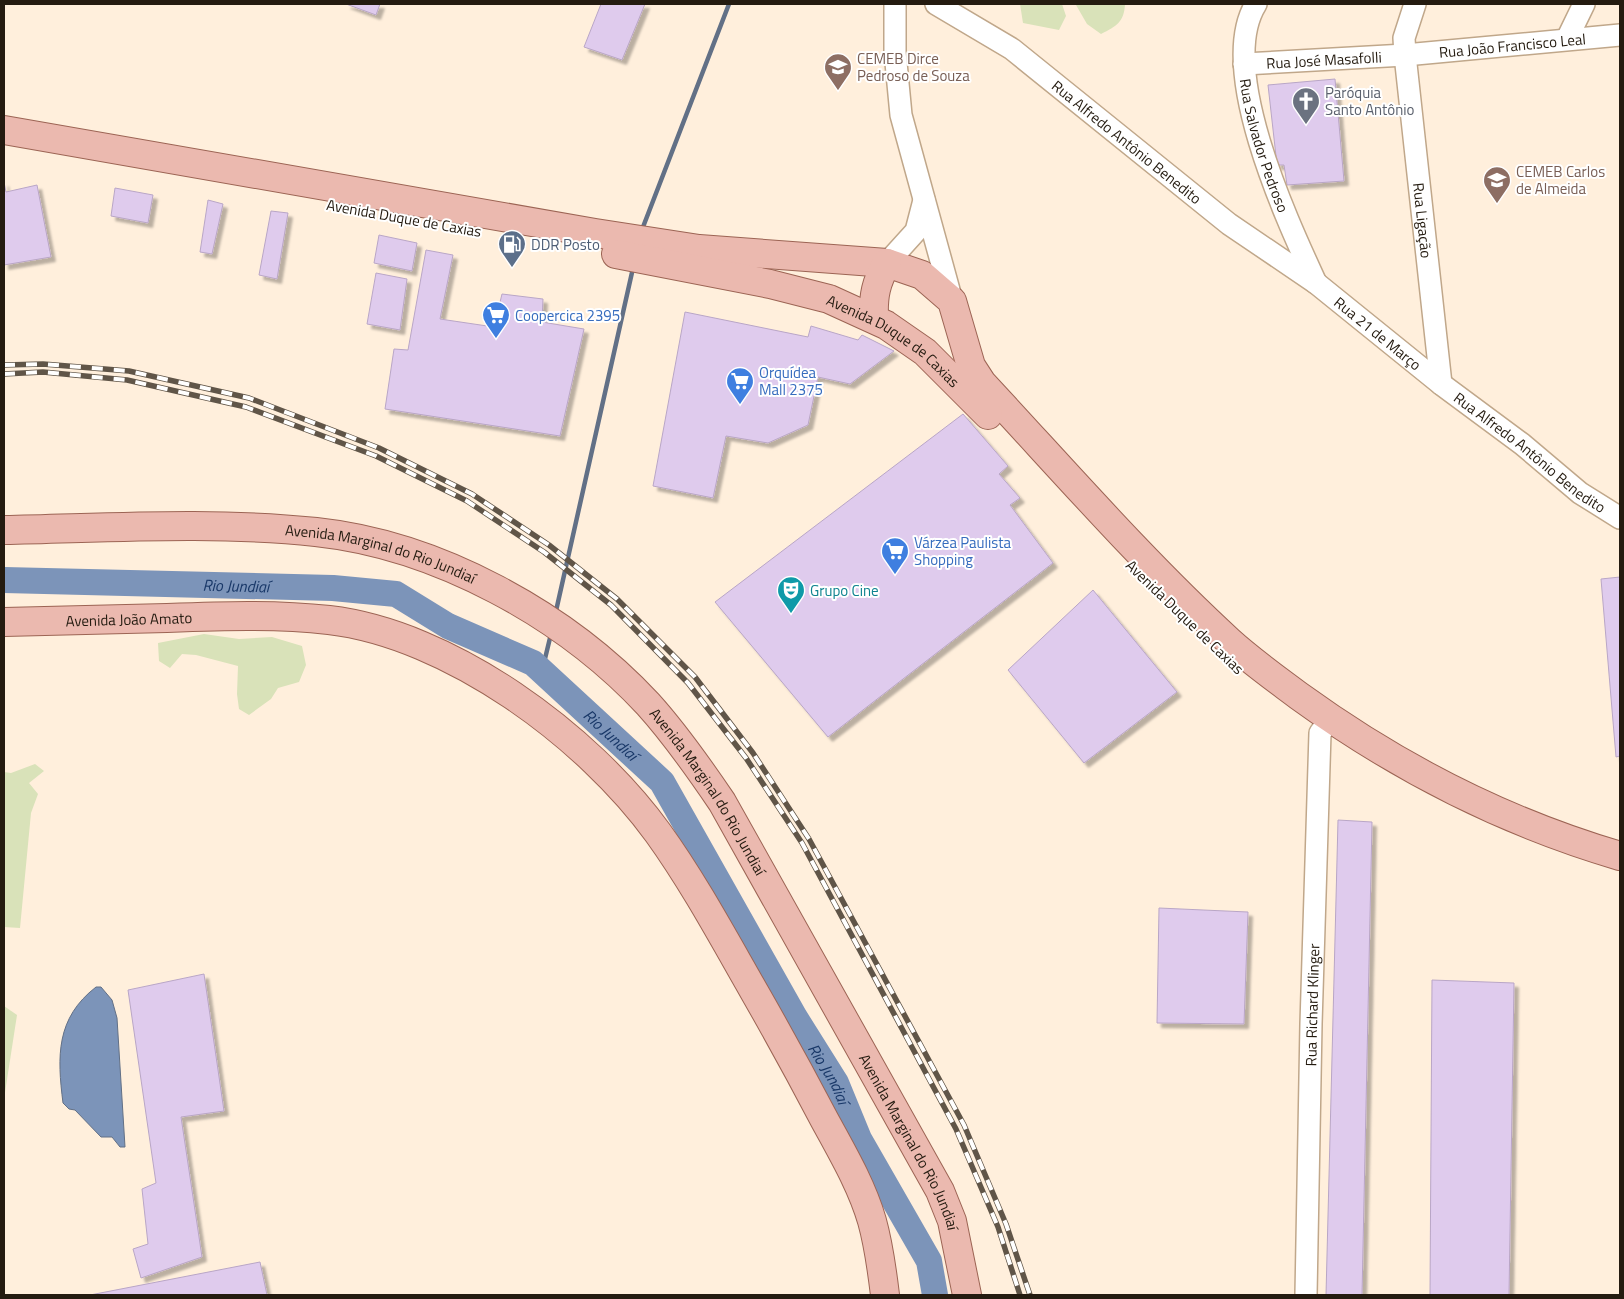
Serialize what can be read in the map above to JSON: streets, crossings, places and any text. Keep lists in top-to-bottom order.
{
  "streets": {
    "main road": ["Avenida Duque de Caxias", "Avenida Marginal do Rio Jundiaí", "Avenida João Amato"],
    "street": [
      "Rua João Francisco Leal",
      "Rua José Masafolli",
      "Rua Alfredo Antônio Benedito",
      "Rua Salvador Pedroso",
      "Rua Ligação",
      "Rua 21 de Março",
      "Rua Richard Klinger"
    ]
  },
  "crossings": [
    ["Rua João Francisco Leal", "Rua José Masafolli"],
    ["Rua João Francisco Leal", "Rua Ligação"],
    ["Rua José Masafolli", "Rua Salvador Pedroso"],
    ["Rua José Masafolli", "Rua Ligação"],
    ["Rua Alfredo Antônio Benedito", "Rua Salvador Pedroso"],
    ["Rua Alfredo Antônio Benedito", "Rua Ligação"],
    ["Rua Alfredo Antônio Benedito", "Rua 21 de Março"],
    ["Rua Salvador Pedroso", "Rua 21 de Março"],
    ["Avenida Duque de Caxias", "Rua Richard Klinger"],
    ["Rua Ligação", "Rua 21 de Março"]
  ],
  "water": ["Rio Jundiaí"],
  "places": {
    "school or university": ["CEMEB Dirce Pedroso de Souza", "CEMEB Carlos de Almeida"],
    "church": ["Paróquia Santo Antônio"],
    "fuel station": ["DDR Posto"],
    "supermarket": ["Coopercica 2395", "Orquídea Mall 2375", "Várzea Paulista Shopping"],
    "theatre": ["Grupo Cine"]
  }
}
